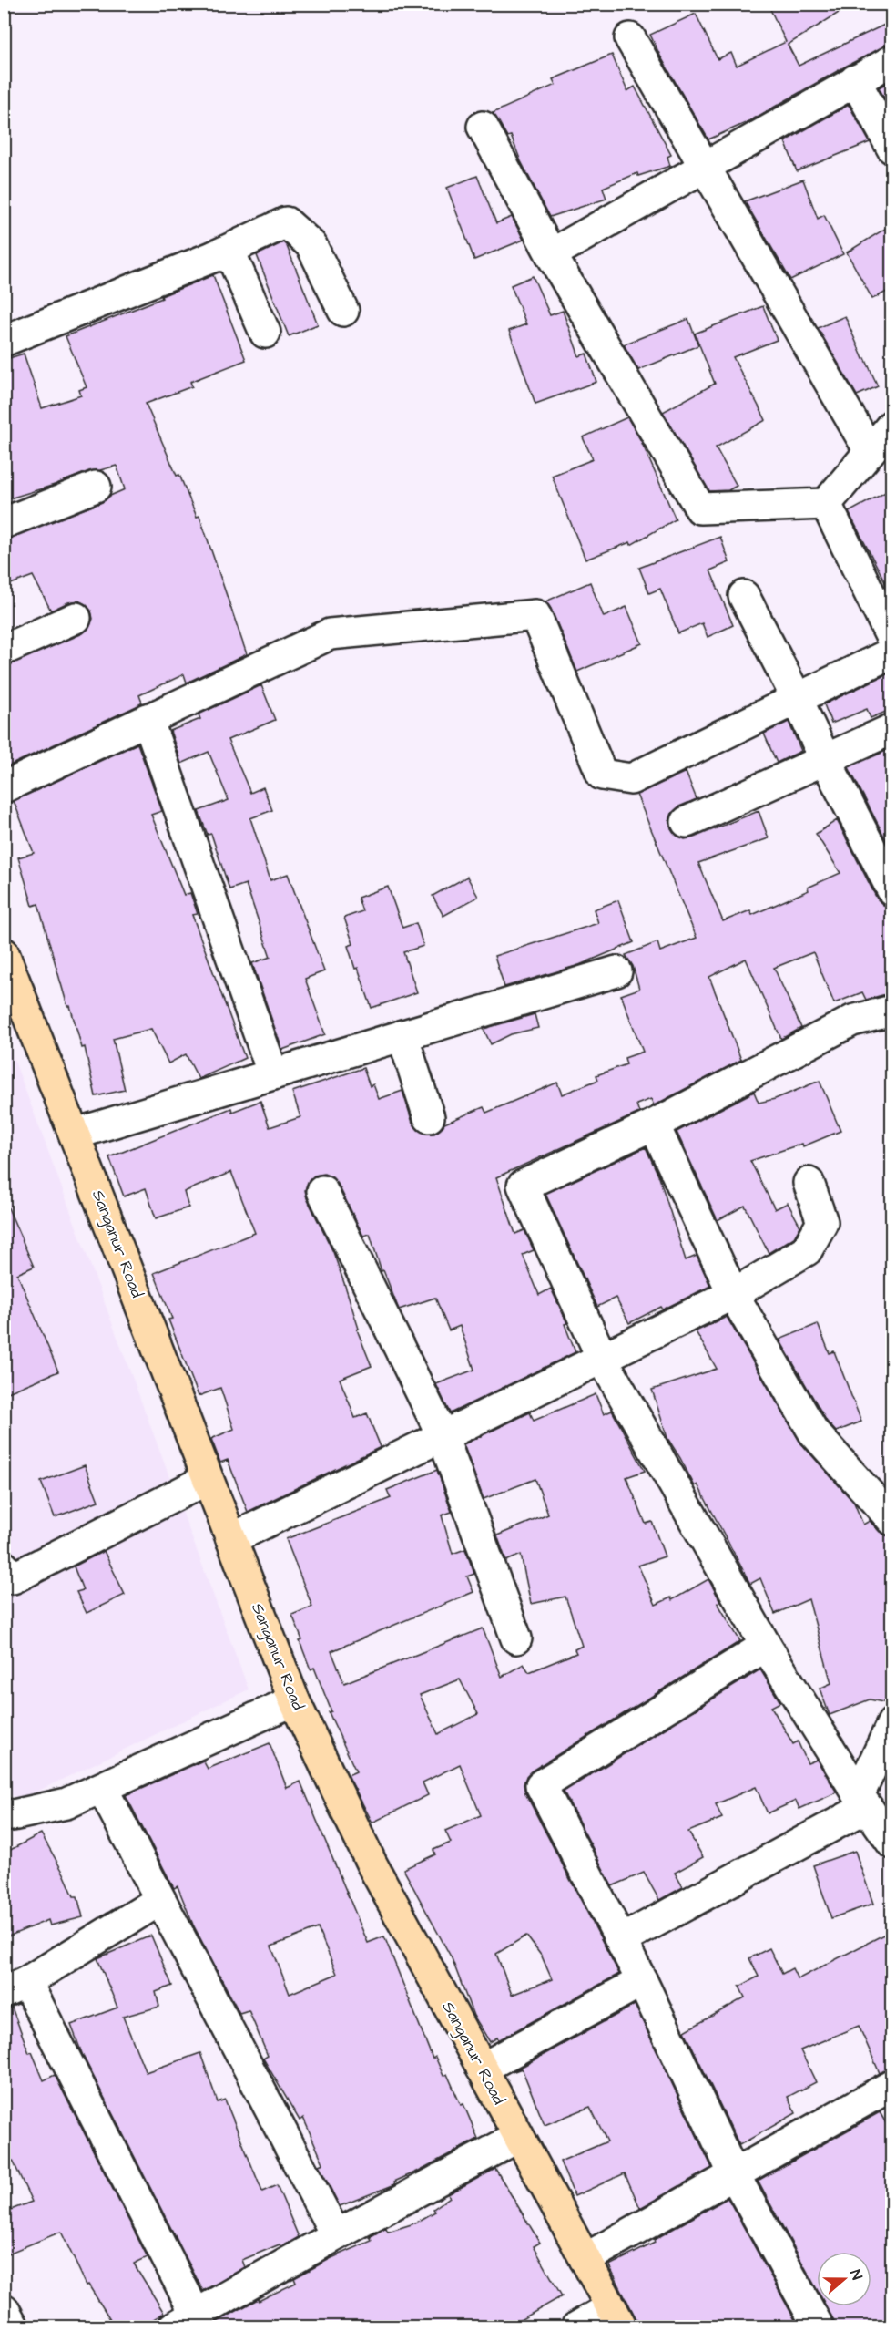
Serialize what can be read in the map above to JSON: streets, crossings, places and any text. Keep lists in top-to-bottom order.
{
  "streets": {
    "main road": ["Sanganur Road"]
  },
  "north": "right"
}
